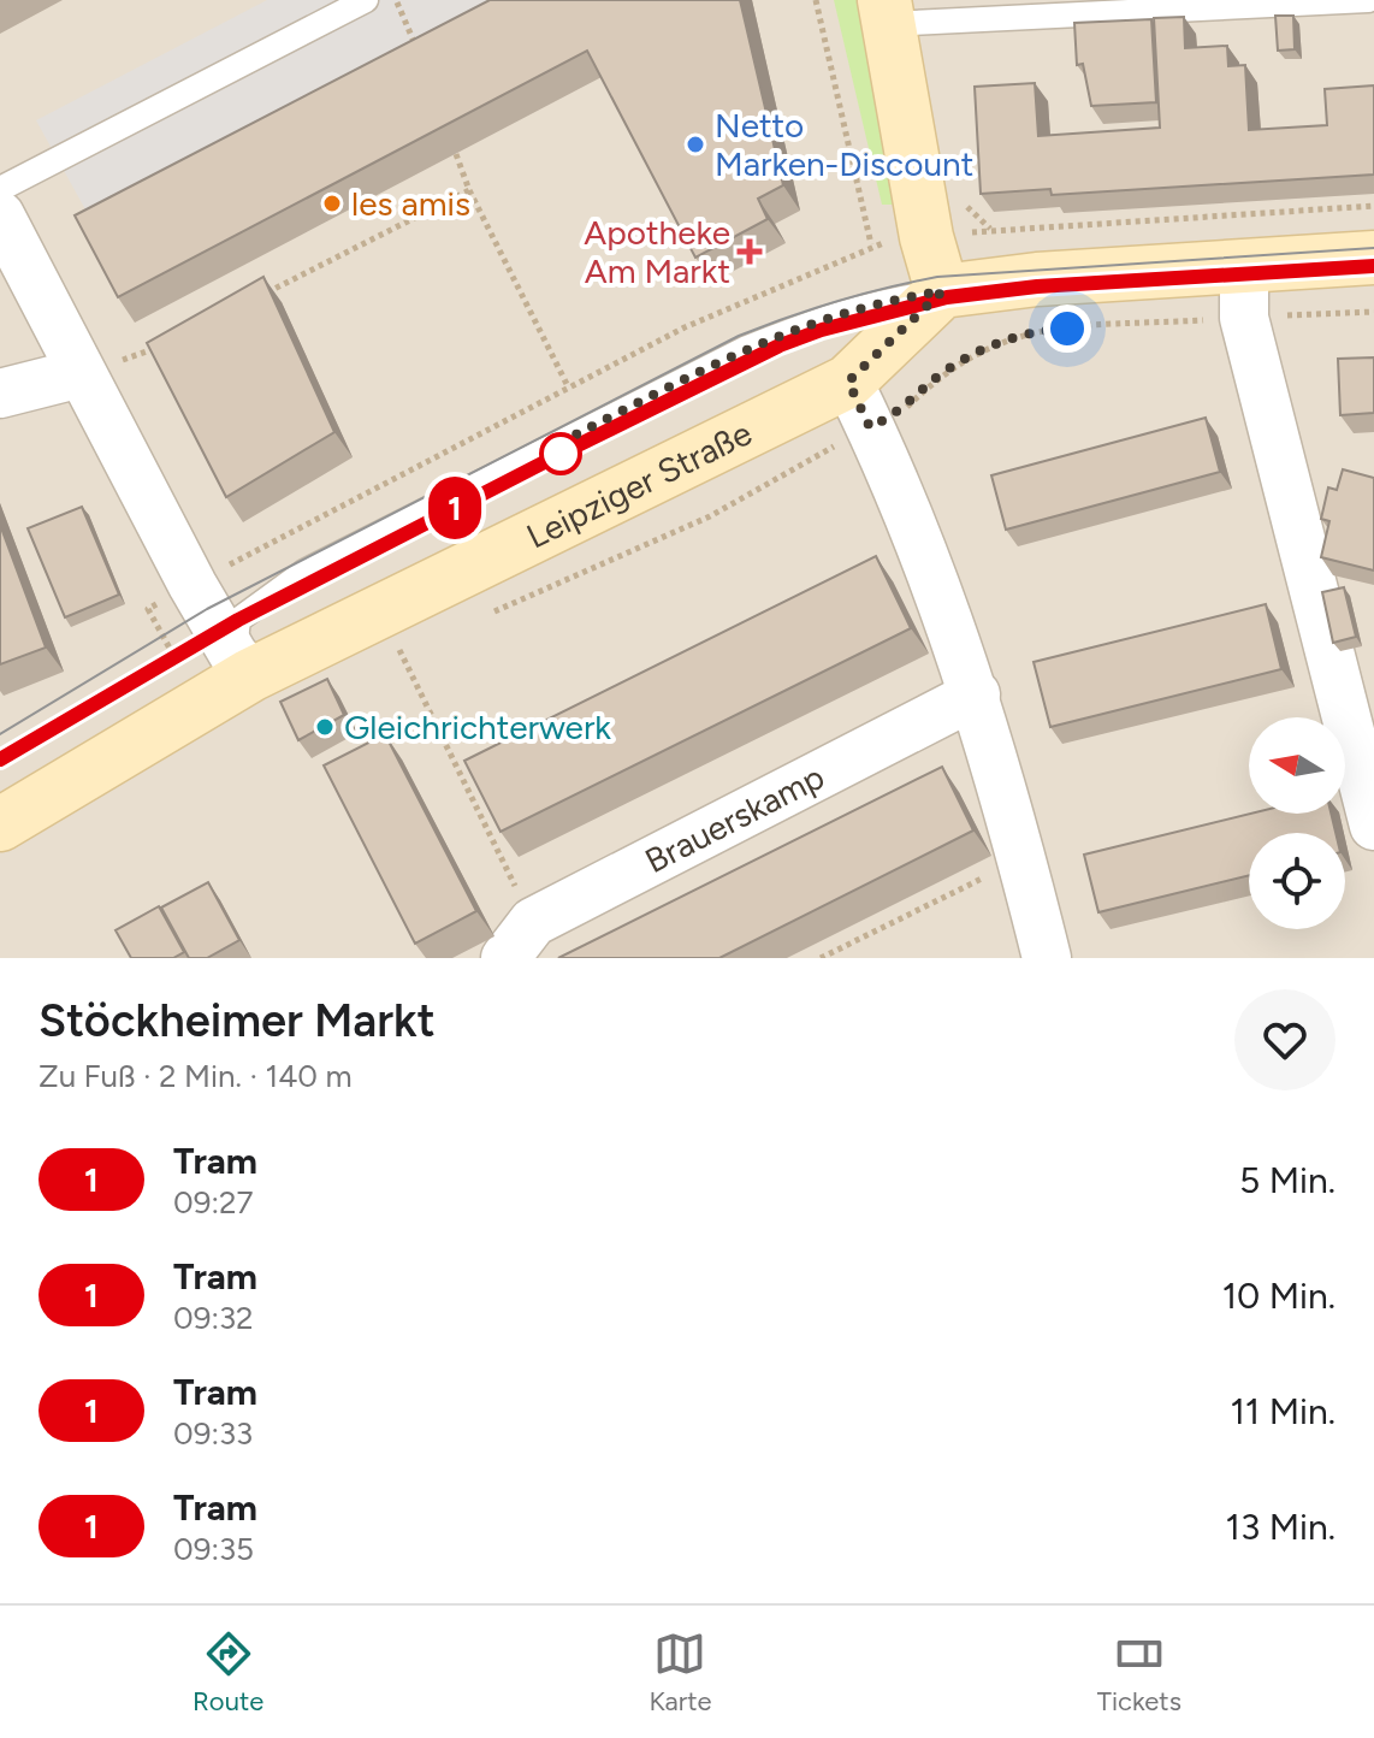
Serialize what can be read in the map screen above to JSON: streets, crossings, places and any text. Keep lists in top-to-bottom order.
{
  "streets": {
    "street": ["Leipziger Straße", "Brauerskamp"]
  },
  "places": {
    "other": ["Netto Marken-Discount", "les amis", "Gleichrichterwerk"],
    "health": ["Apotheke Am Markt"]
  },
  "lines": ["tram line 1"],
  "north": "left",
  "page": {
    "on_map": "1",
    "heading": ["Stöckheimer Markt", "Zu Fuß · 2 Min. · 140 m"],
    "list": [
      {
        "mark": "1",
        "name": "Tram",
        "note": "09:27",
        "value": "5 Min."
      },
      {
        "mark": "1",
        "name": "Tram",
        "note": "09:32",
        "value": "10 Min."
      },
      {
        "mark": "1",
        "name": "Tram",
        "note": "09:33",
        "value": "11 Min."
      },
      {
        "mark": "1",
        "name": "Tram",
        "note": "09:35",
        "value": "13 Min."
      }
    ],
    "tabs": ["Route", "Karte", "Tickets"]
  }
}
